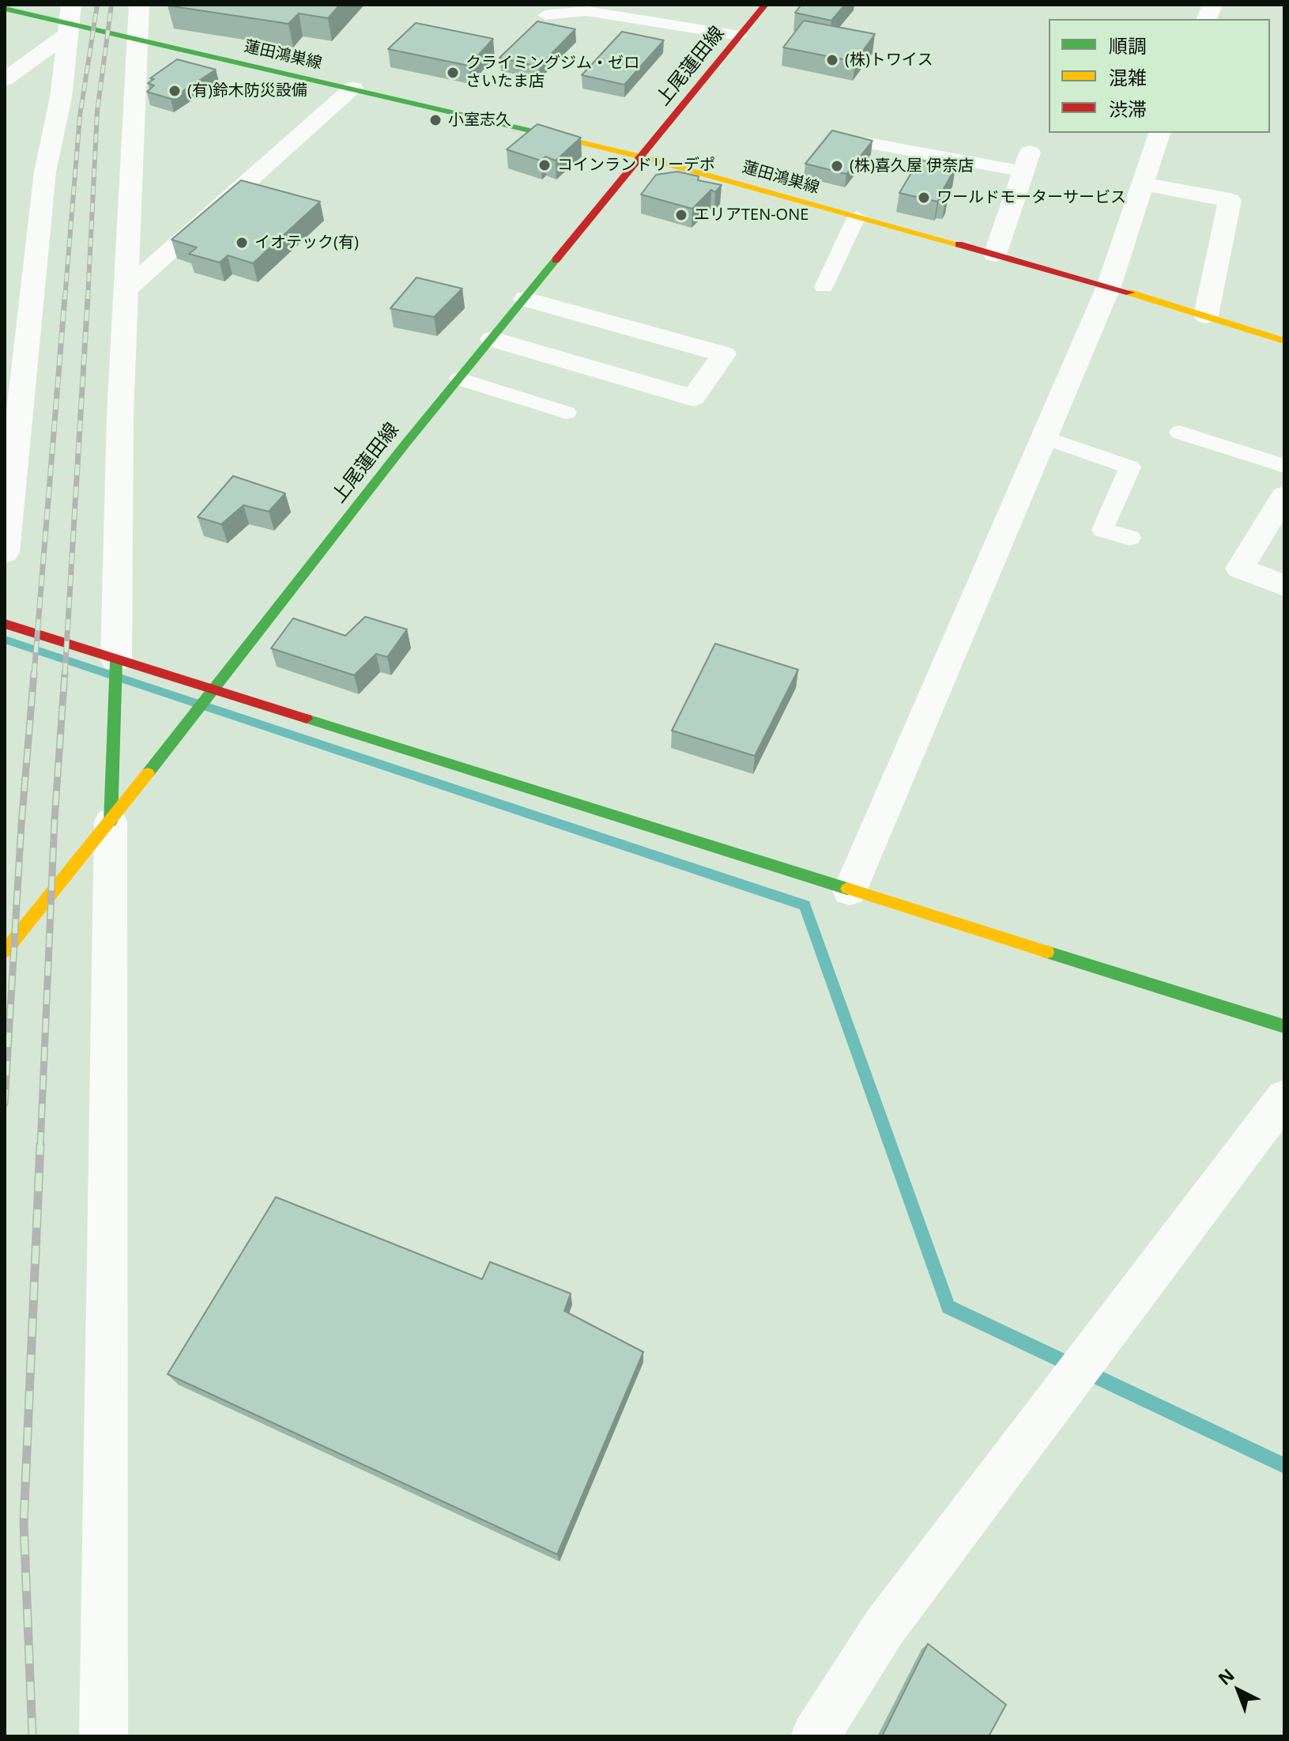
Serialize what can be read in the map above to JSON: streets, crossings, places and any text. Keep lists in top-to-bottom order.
{
  "streets": {
    "main road": ["蓮田鴻巣線", "上尾蓮田線"]
  },
  "crossings": [
    ["蓮田鴻巣線", "上尾蓮田線"]
  ],
  "places": [
    "(株)トワイス",
    "クライミングジム・ゼロ さいたま店",
    "(有)鈴木防災設備",
    "小室志久",
    "コインランドリーデポ",
    "(株)喜久屋 伊奈店",
    "ワールドモーターサービス",
    "エリアTEN-ONE",
    "イオテック(有)"
  ],
  "legend": ["順調", "混雑", "渋滞"],
  "north": "top left"
}
